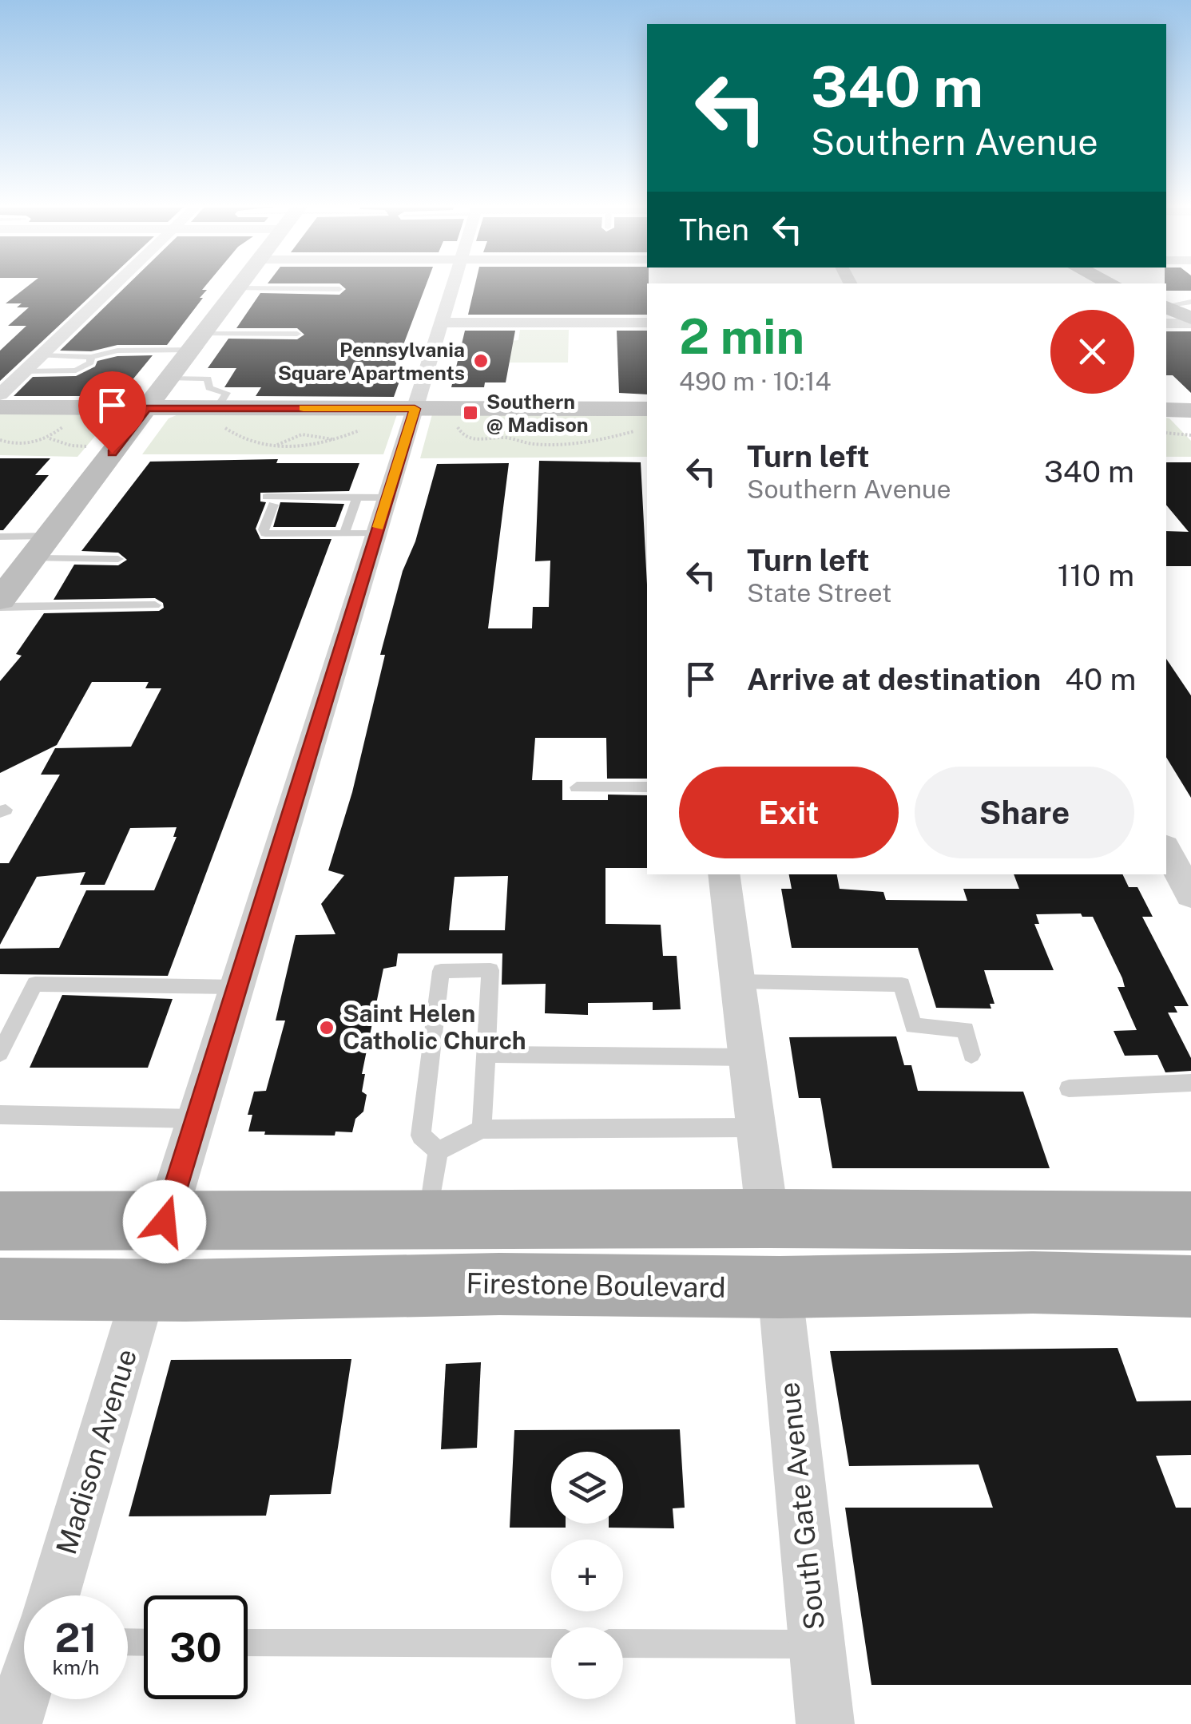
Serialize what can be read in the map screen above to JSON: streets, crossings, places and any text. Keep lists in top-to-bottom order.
{
  "streets": {
    "main road": ["Firestone Boulevard"],
    "street": ["Madison Avenue", "South Gate Avenue"]
  },
  "crossings": [
    ["Firestone Boulevard", "Madison Avenue"],
    ["Firestone Boulevard", "South Gate Avenue"]
  ],
  "places": {
    "other": ["Pennsylvania Square Apartments", "Saint Helen Catholic Church"],
    "transit": ["Southern @ Madison"]
  },
  "page": {
    "turn": ["340 m", "Southern Avenue"],
    "then": "Then",
    "heading": ["2 min", "490 m · 10:14"],
    "list": [
      {
        "name": "Turn left",
        "note": "Southern Avenue",
        "value": "340 m"
      },
      {
        "name": "Turn left",
        "note": "State Street",
        "value": "110 m"
      },
      {
        "name": "Arrive at destination",
        "value": "40 m"
      }
    ],
    "buttons": ["Exit", "Share"],
    "map_buttons": ["+", "−"],
    "speed": "21 km/h",
    "limit": "30"
  }
}
